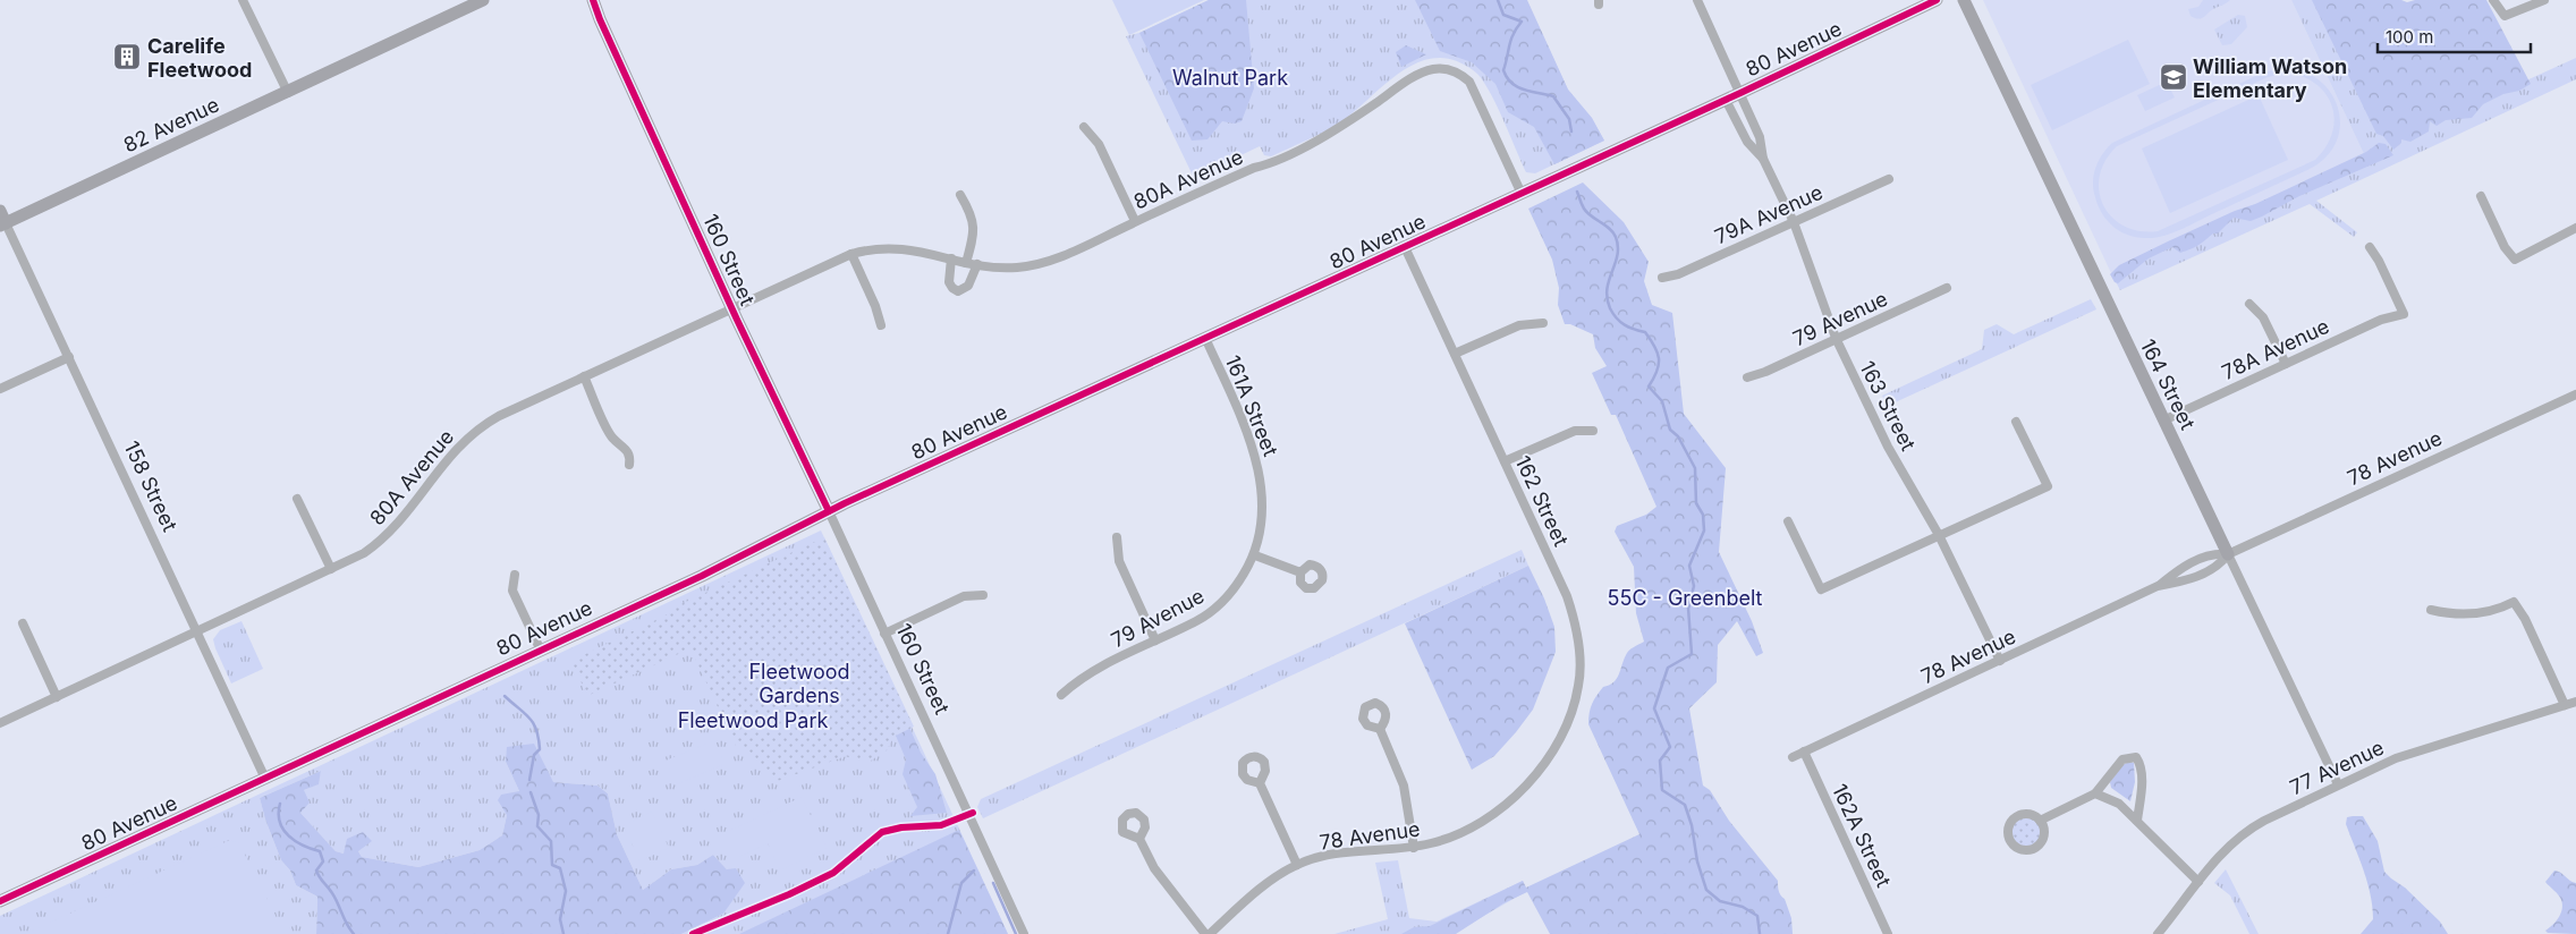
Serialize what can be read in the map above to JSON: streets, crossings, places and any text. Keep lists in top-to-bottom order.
{
  "streets": {
    "street": [
      "80 Avenue",
      "82 Avenue",
      "80A Avenue",
      "79A Avenue",
      "160 Street",
      "79 Avenue",
      "78A Avenue",
      "164 Street",
      "161A Street",
      "163 Street",
      "78 Avenue",
      "158 Street",
      "162 Street",
      "77 Avenue",
      "162A Street"
    ]
  },
  "crossings": [
    ["80 Avenue", "80A Avenue"],
    ["80 Avenue", "160 Street"],
    ["80 Avenue", "161A Street"],
    ["80 Avenue", "163 Street"],
    ["80 Avenue", "158 Street"],
    ["80 Avenue", "162 Street"],
    ["82 Avenue", "158 Street"],
    ["80A Avenue", "160 Street"],
    ["80A Avenue", "158 Street"],
    ["79A Avenue", "163 Street"],
    ["79 Avenue", "161A Street"],
    ["79 Avenue", "163 Street"],
    ["78A Avenue", "164 Street"],
    ["164 Street", "78 Avenue"],
    ["164 Street", "77 Avenue"],
    ["163 Street", "78 Avenue"],
    ["78 Avenue", "162 Street"],
    ["78 Avenue", "162A Street"]
  ],
  "parks": [
    "Walnut Park",
    "55C - Greenbelt",
    "Fleetwood Gardens",
    "Fleetwood Park"
  ],
  "places": {
    "building": ["Carelife Fleetwood"],
    "school or university": ["William Watson Elementary"]
  },
  "scale_bar": "100 m"
}
